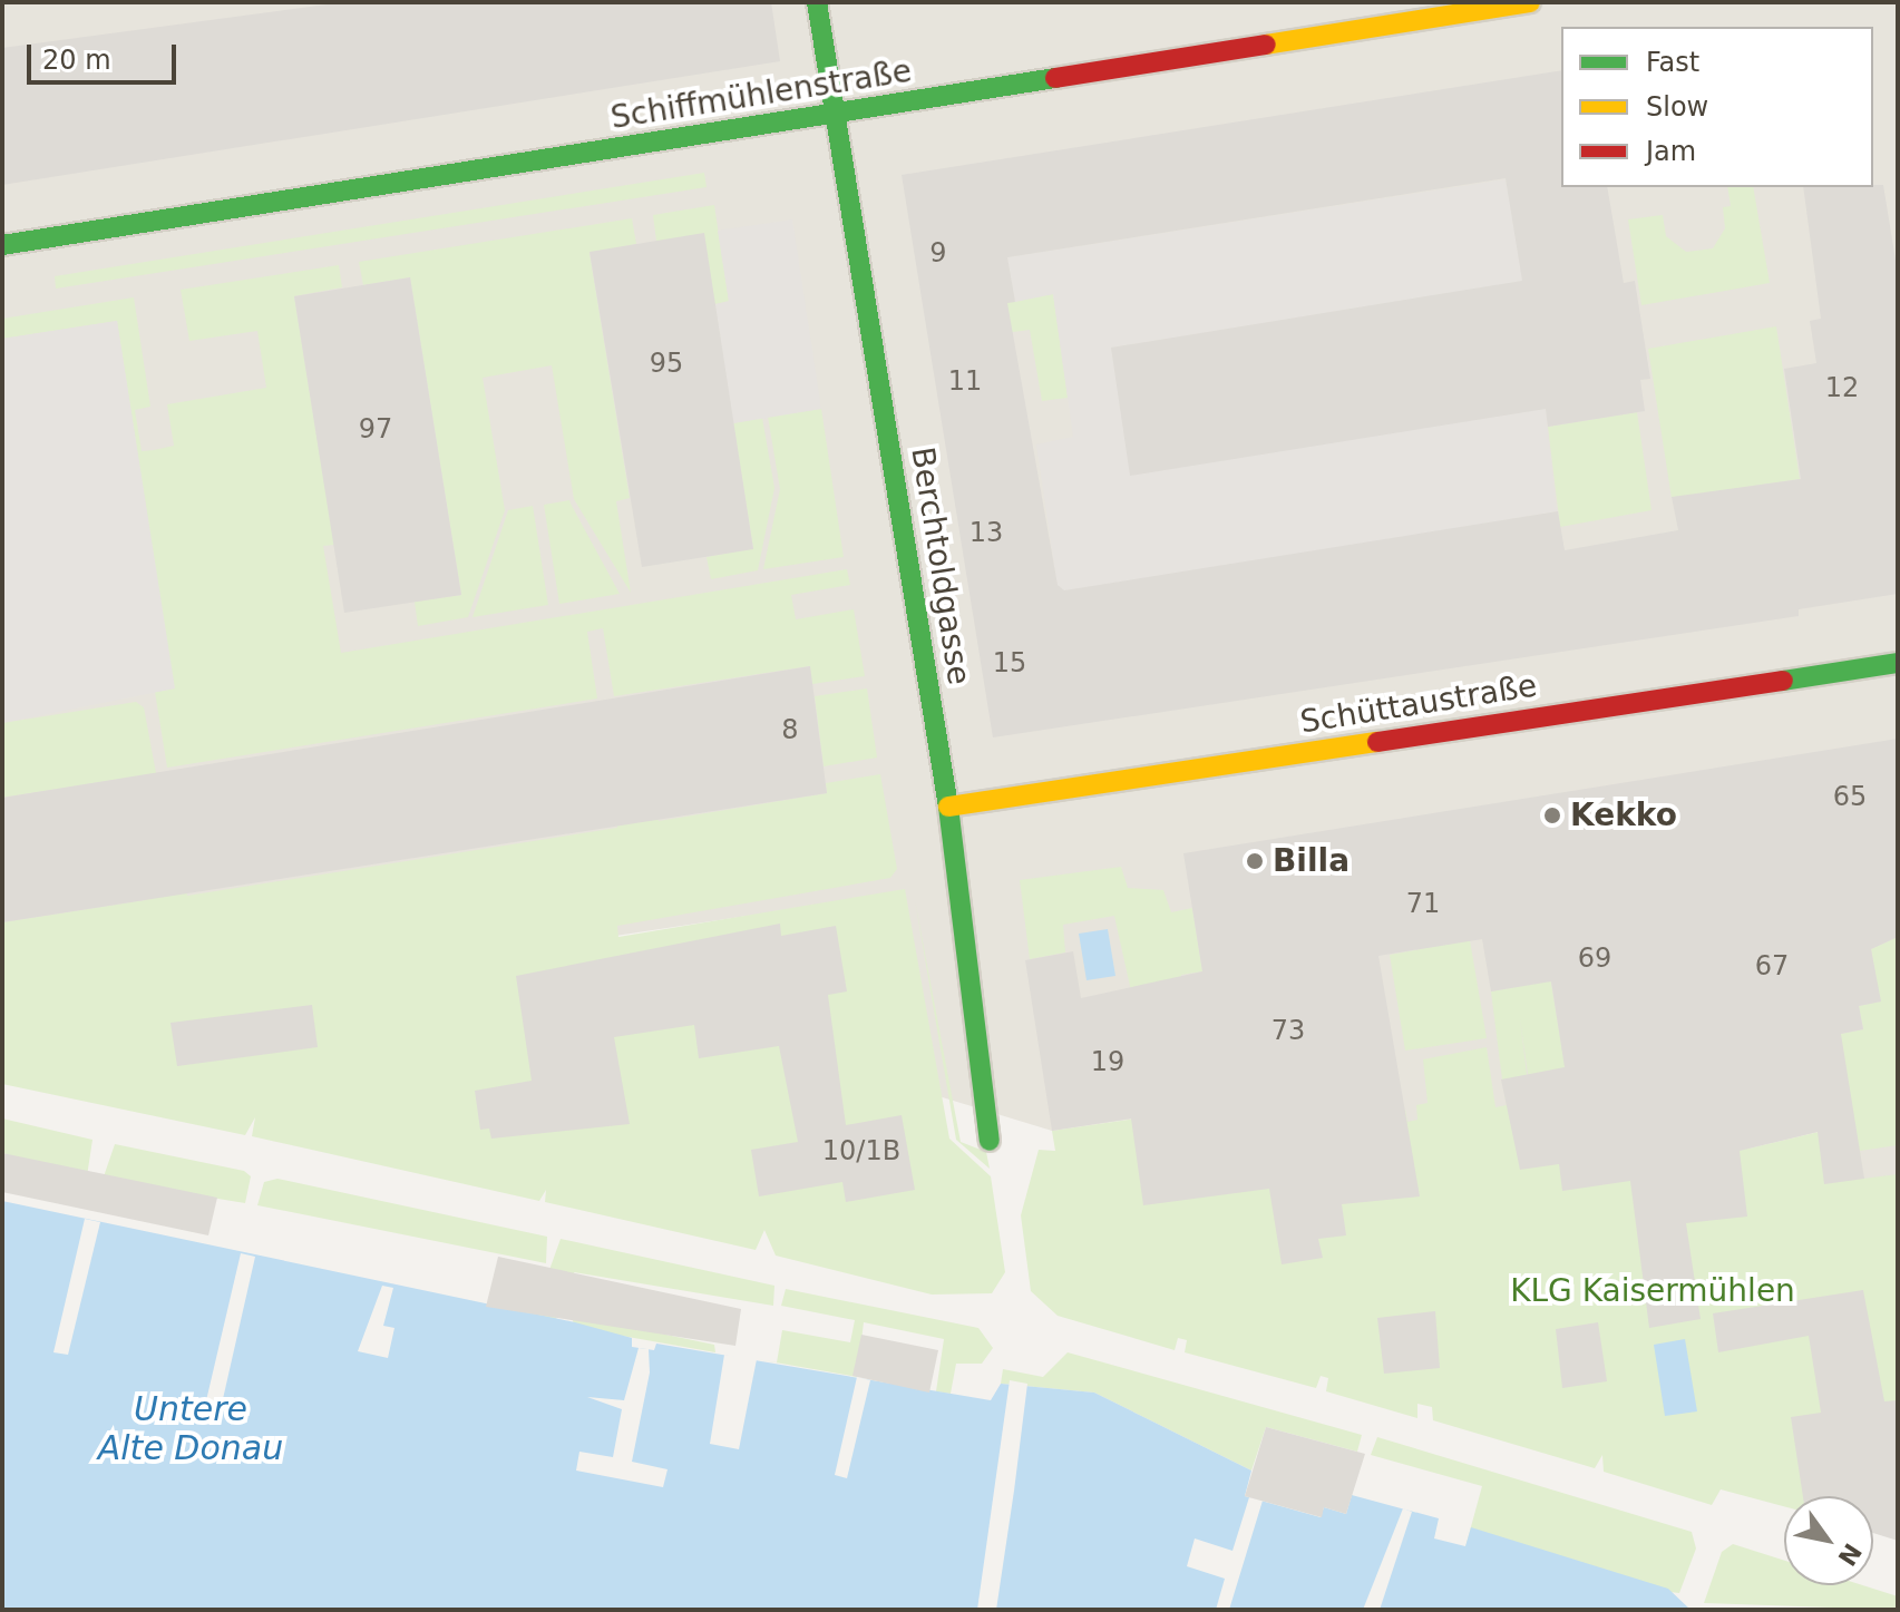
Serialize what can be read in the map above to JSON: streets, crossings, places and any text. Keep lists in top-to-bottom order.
{
  "streets": {
    "street": ["Schiffmühlenstraße", "Berchtoldgasse", "Schüttaustraße"]
  },
  "crossings": [
    ["Schiffmühlenstraße", "Berchtoldgasse"],
    ["Berchtoldgasse", "Schüttaustraße"]
  ],
  "water": ["Untere Alte Donau"],
  "parks": ["KLG Kaisermühlen"],
  "places": ["Kekko", "Billa"],
  "house_numbers": [
    "9",
    "95",
    "11",
    "12",
    "97",
    "13",
    "15",
    "8",
    "65",
    "71",
    "69",
    "67",
    "73",
    "19",
    "10/1B"
  ],
  "legend": ["Fast", "Slow", "Jam"],
  "scale_bar": "20 m",
  "north": "bottom right"
}
